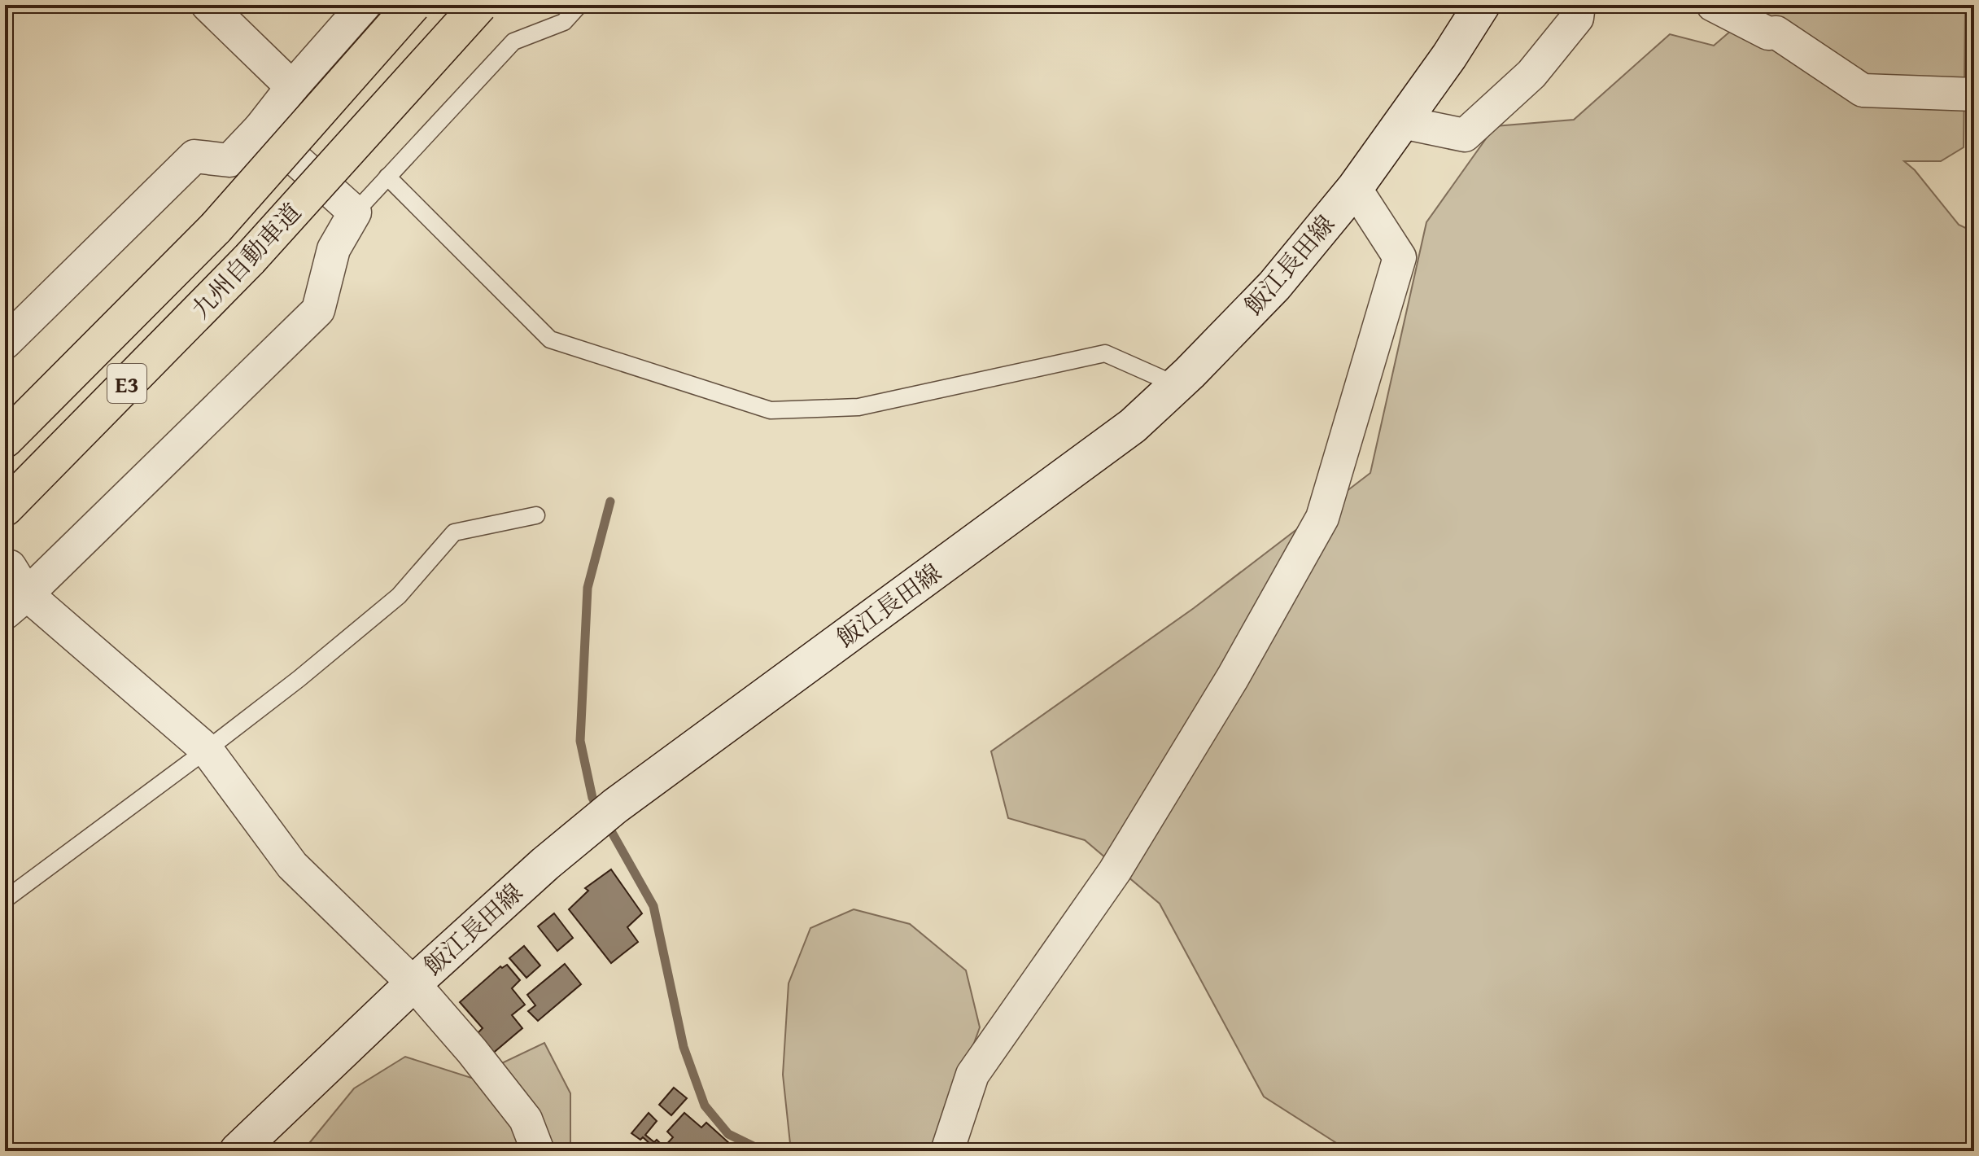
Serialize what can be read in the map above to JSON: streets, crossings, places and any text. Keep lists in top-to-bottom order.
{
  "streets": {
    "highway": ["九州自動車道", "E3"],
    "main road": ["飯江長田線"]
  }
}
